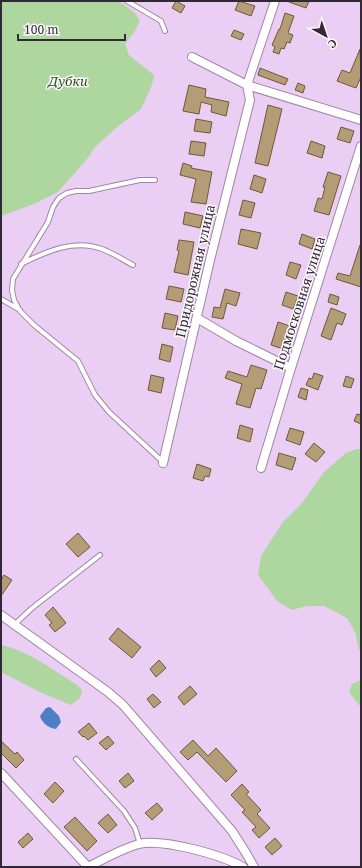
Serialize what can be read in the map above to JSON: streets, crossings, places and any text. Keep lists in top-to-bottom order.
{
  "streets": {
    "street": ["Придорожная улица", "Подмосковная улица"]
  },
  "parks": ["Дубки"],
  "scale_bar": "100 m",
  "north": "bottom right"
}
